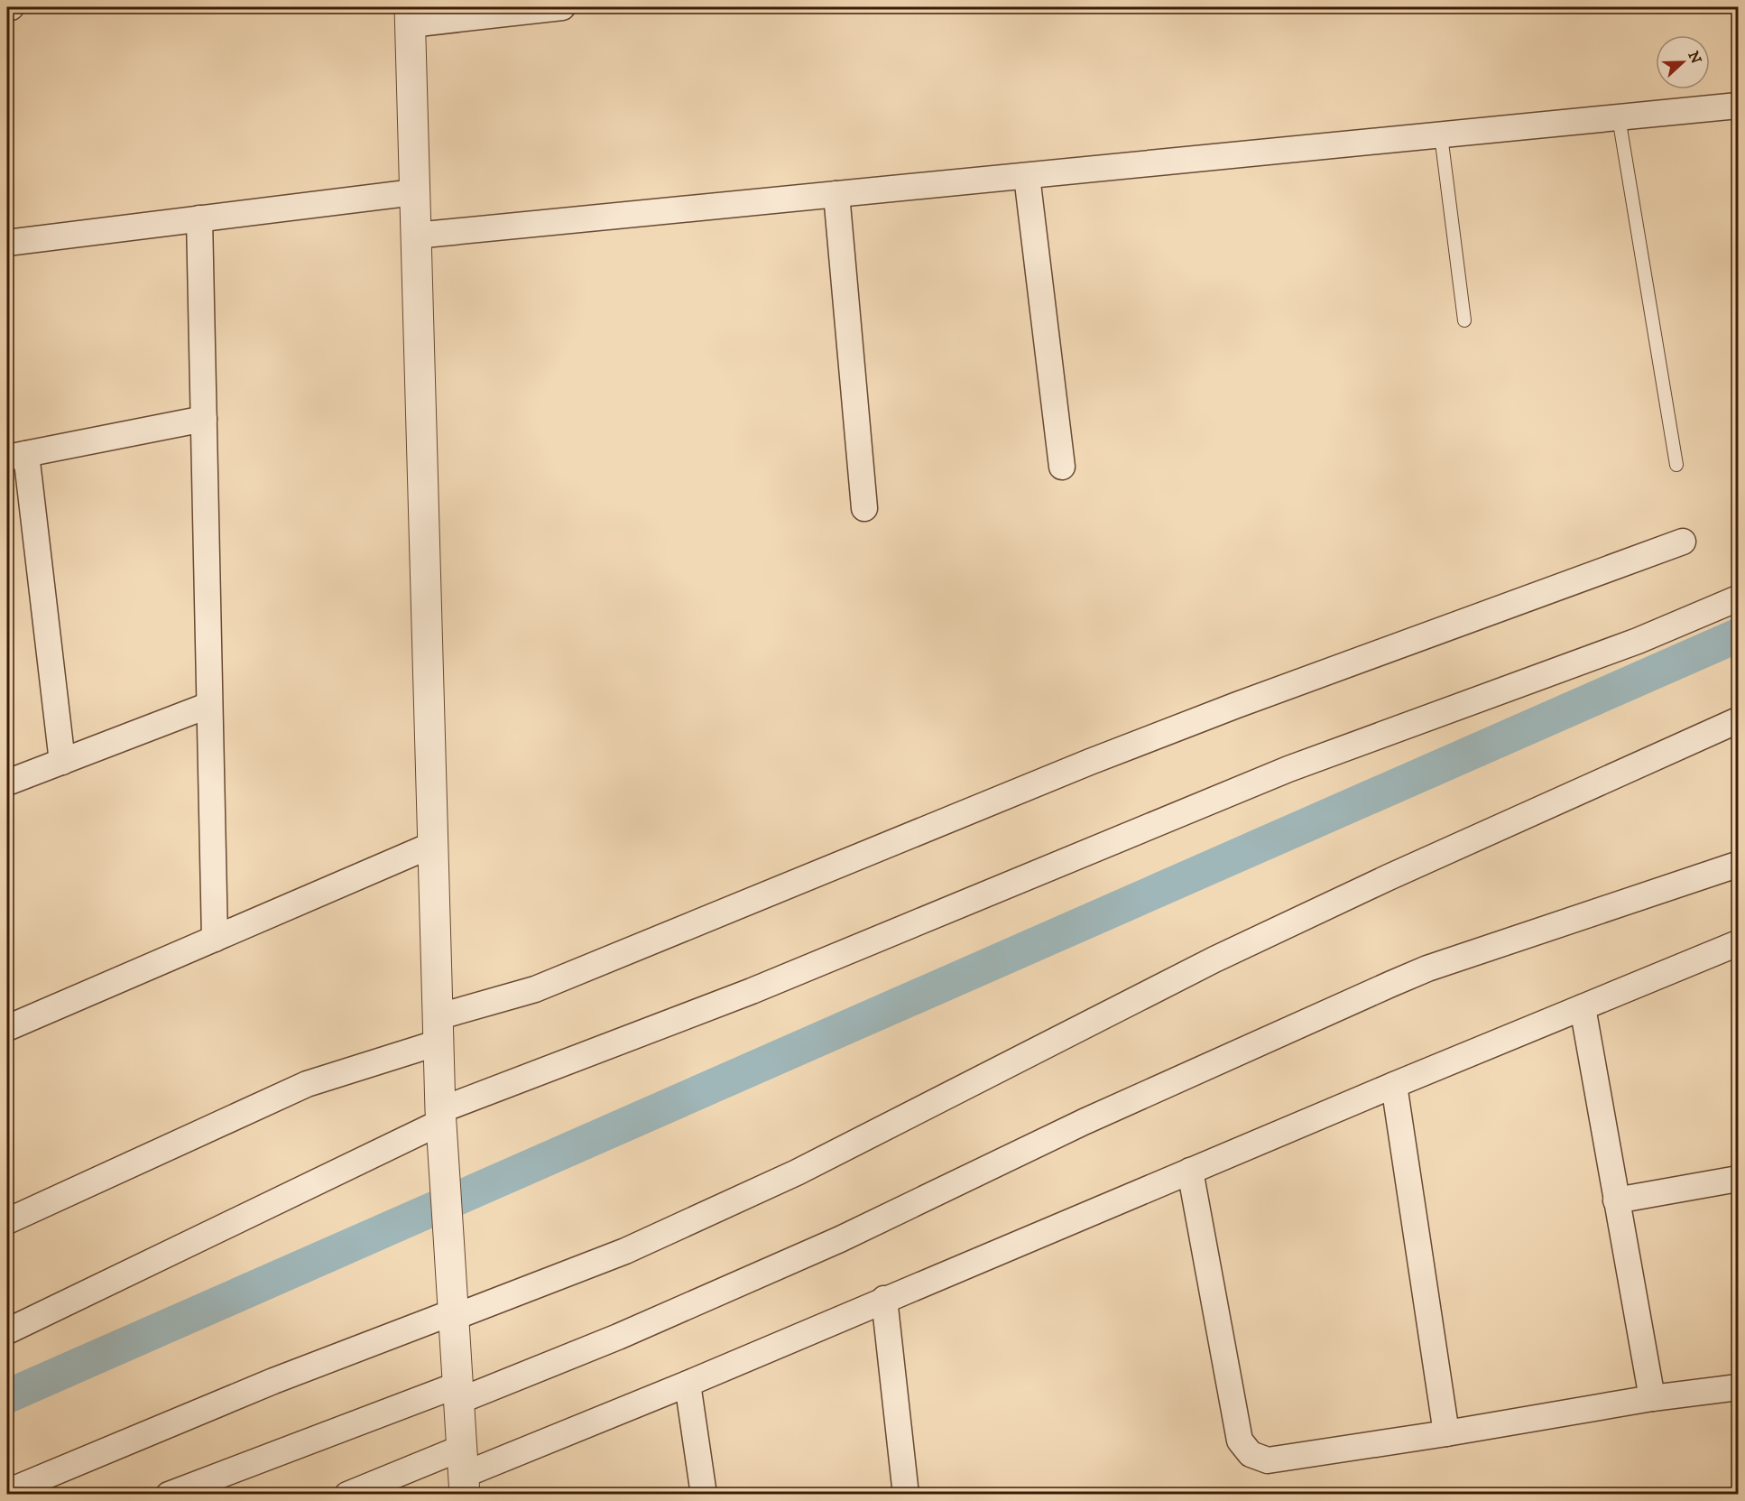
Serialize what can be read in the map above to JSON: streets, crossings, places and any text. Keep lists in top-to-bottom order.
{
  "north": "right"
}
